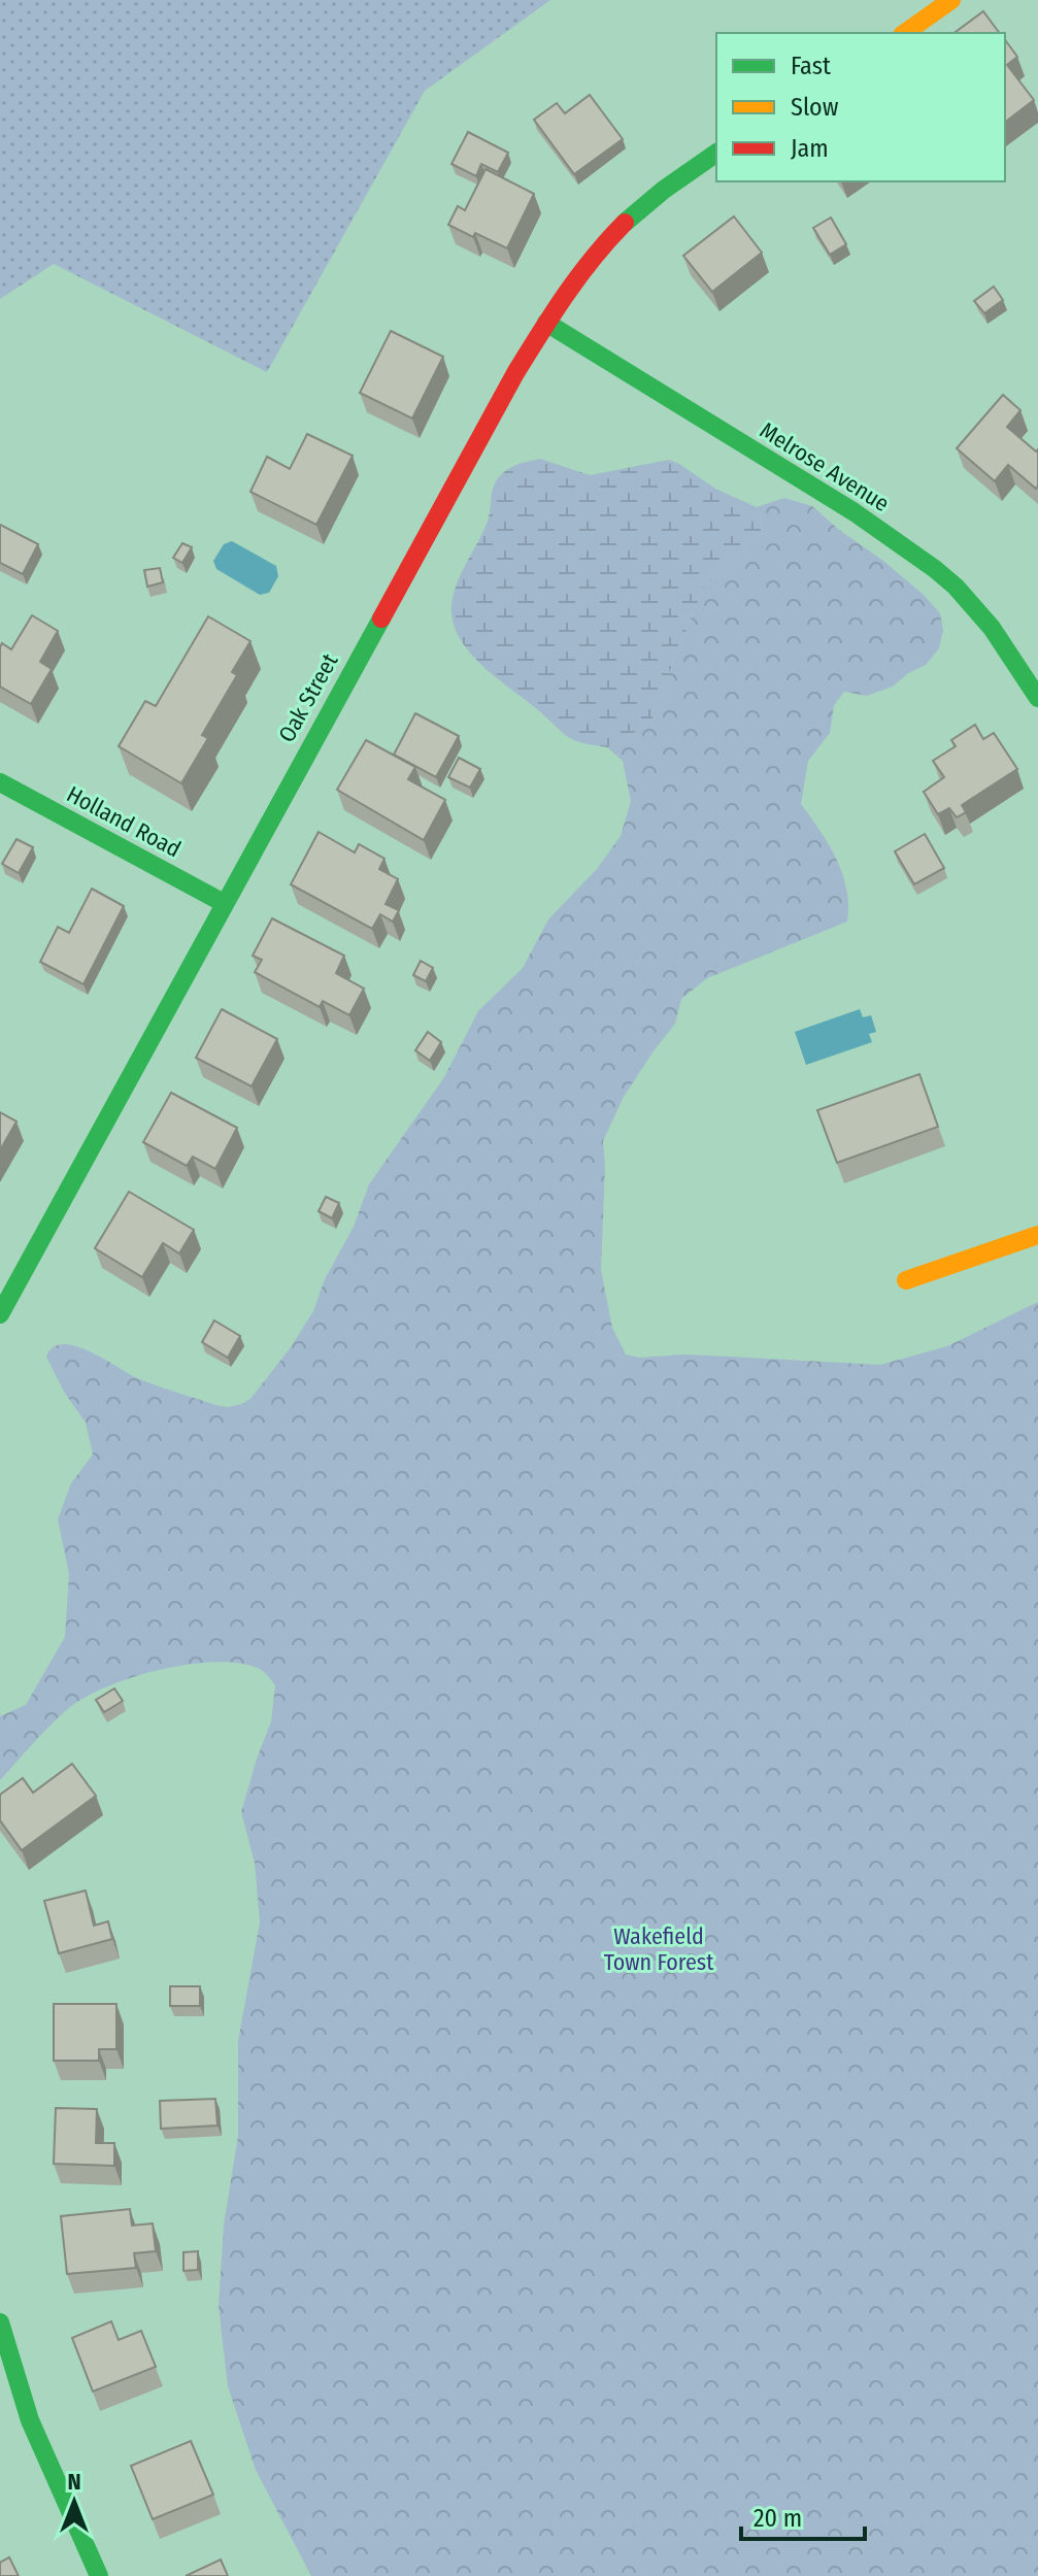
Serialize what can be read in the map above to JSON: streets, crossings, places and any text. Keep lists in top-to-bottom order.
{
  "streets": {
    "street": ["Melrose Avenue", "Oak Street", "Holland Road"]
  },
  "crossings": [
    ["Melrose Avenue", "Oak Street"],
    ["Oak Street", "Holland Road"]
  ],
  "parks": ["Wakefield Town Forest"],
  "legend": ["Fast", "Slow", "Jam"],
  "scale_bar": "20 m",
  "north": "top"
}
